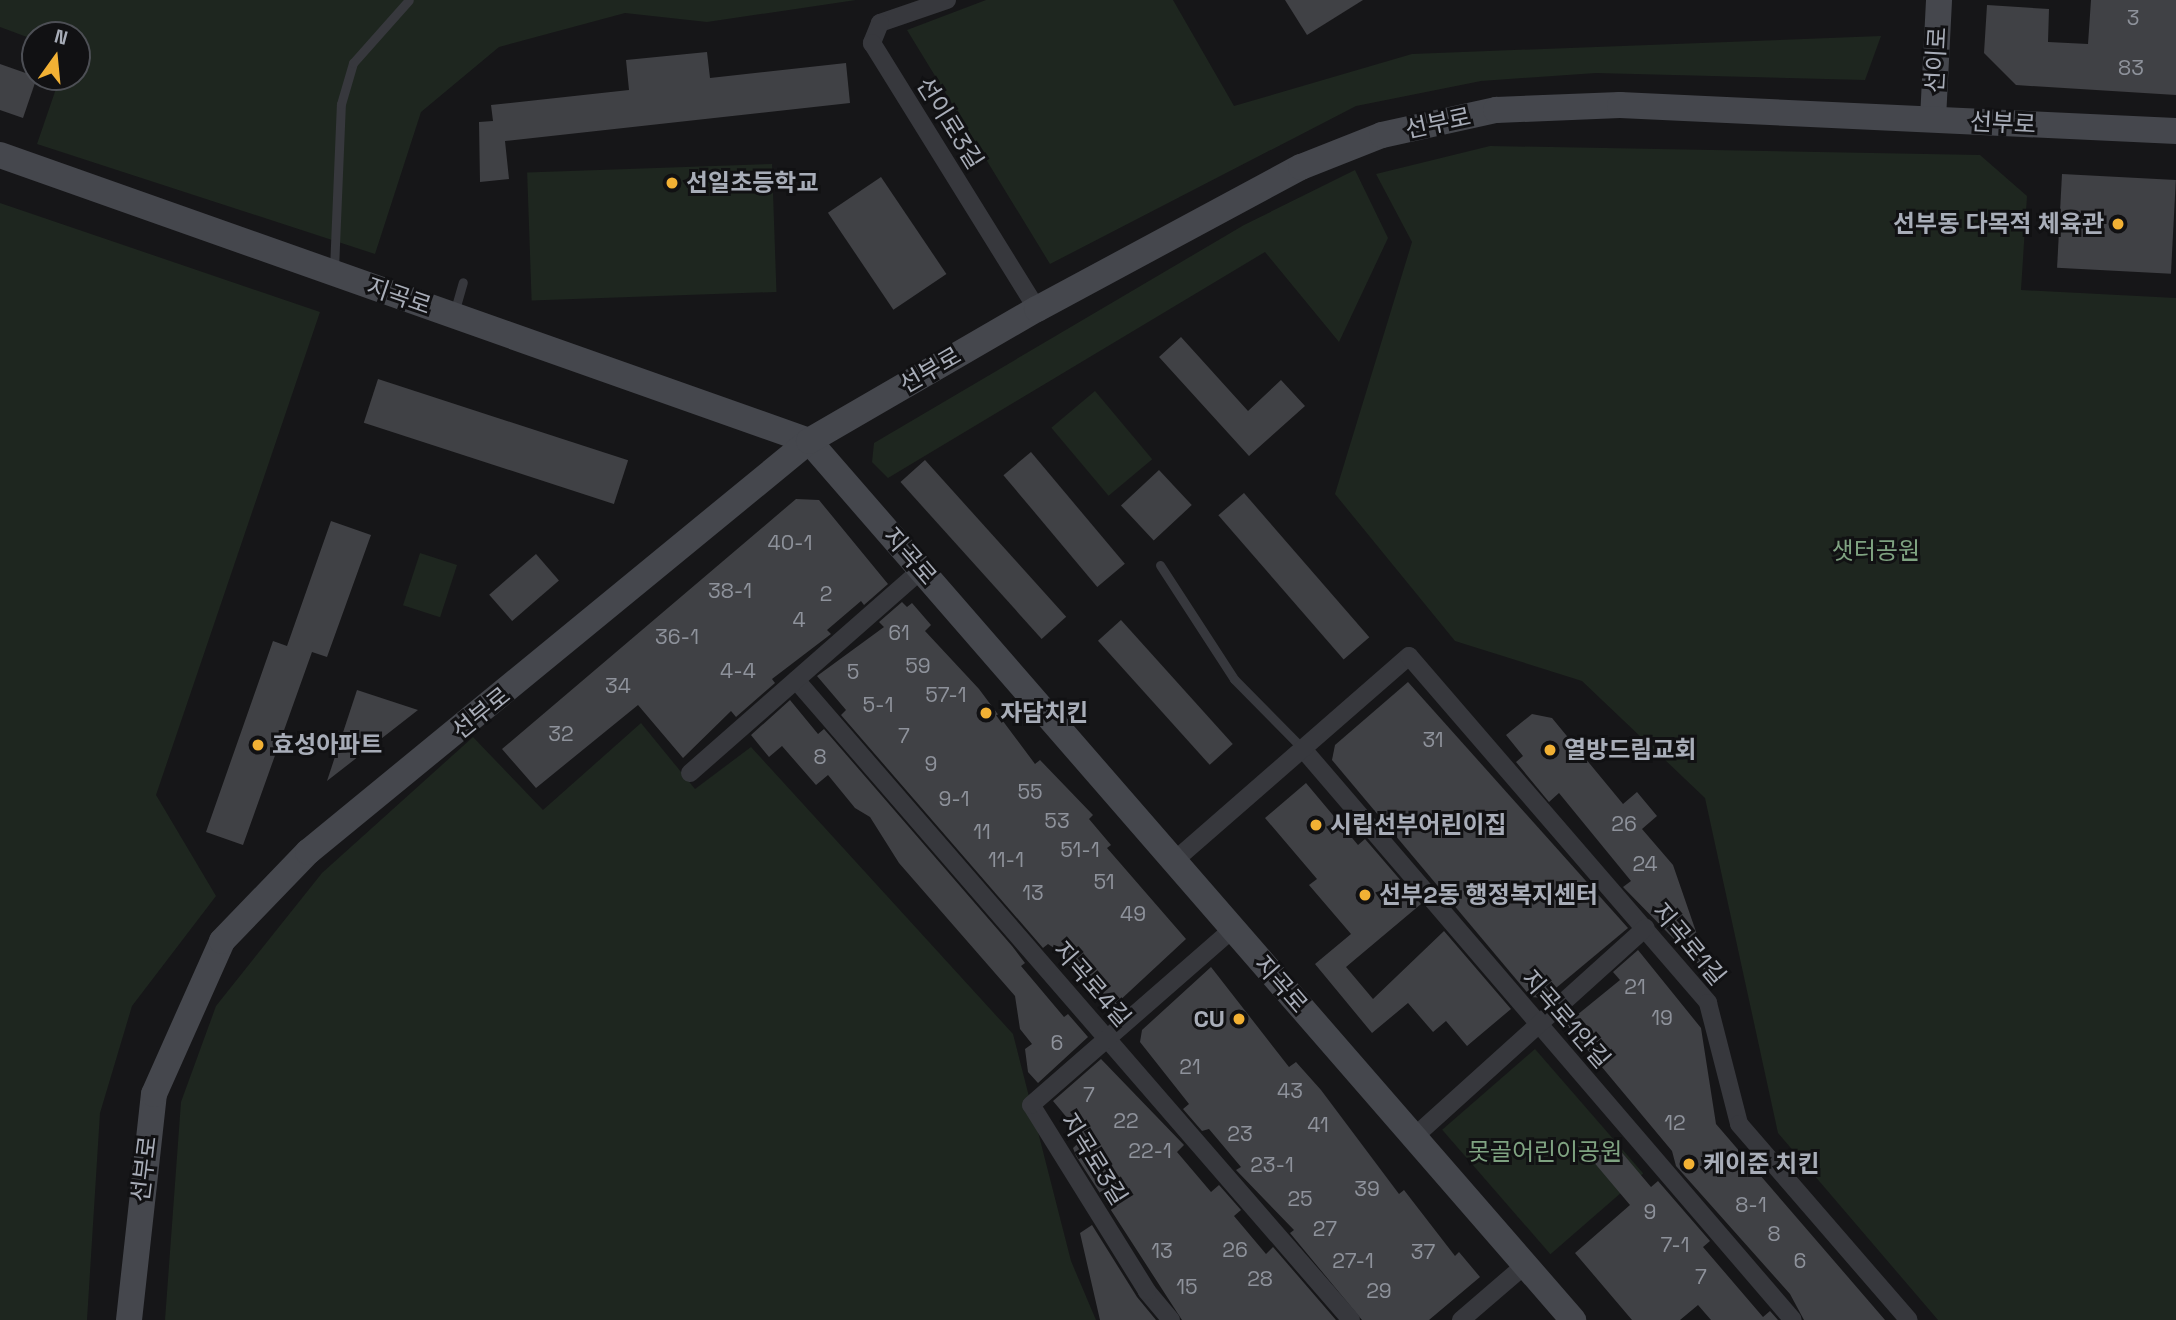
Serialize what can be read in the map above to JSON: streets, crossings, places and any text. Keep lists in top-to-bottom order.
{
  "streets": {
    "main road": ["선이로", "선부로", "지곡로"],
    "street": [
      "선이로3길",
      "지곡로1길",
      "지곡로4길",
      "지곡로1안길",
      "지곡로3길"
    ]
  },
  "crossings": [
    ["선이로", "선부로"],
    ["선이로3길", "선부로"],
    ["선부로", "지곡로"],
    ["지곡로", "지곡로3길"],
    ["지곡로1길", "지곡로1안길"],
    ["지곡로4길", "지곡로3길"]
  ],
  "parks": ["샛터공원", "못골어린이공원"],
  "places": [
    "선일초등학교",
    "선부동 다목적 체육관",
    "자담치킨",
    "효성아파트",
    "열방드림교회",
    "시립선부어린이집",
    "선부2동 행정복지센터",
    "CU",
    "케이준 치킨"
  ],
  "house_numbers": [
    "3",
    "83",
    "40-1",
    "38-1",
    "2",
    "4",
    "61",
    "36-1",
    "59",
    "4-4",
    "5",
    "34",
    "57-1",
    "5-1",
    "32",
    "7",
    "31",
    "8",
    "9",
    "55",
    "9-1",
    "53",
    "26",
    "11",
    "51-1",
    "11-1",
    "24",
    "51",
    "13",
    "49",
    "21",
    "19",
    "6",
    "21",
    "43",
    "7",
    "22",
    "12",
    "41",
    "23",
    "22-1",
    "23-1",
    "39",
    "25",
    "8-1",
    "9",
    "27",
    "8",
    "7-1",
    "26",
    "13",
    "37",
    "27-1",
    "6",
    "7",
    "28",
    "15",
    "29"
  ],
  "north": "top"
}
